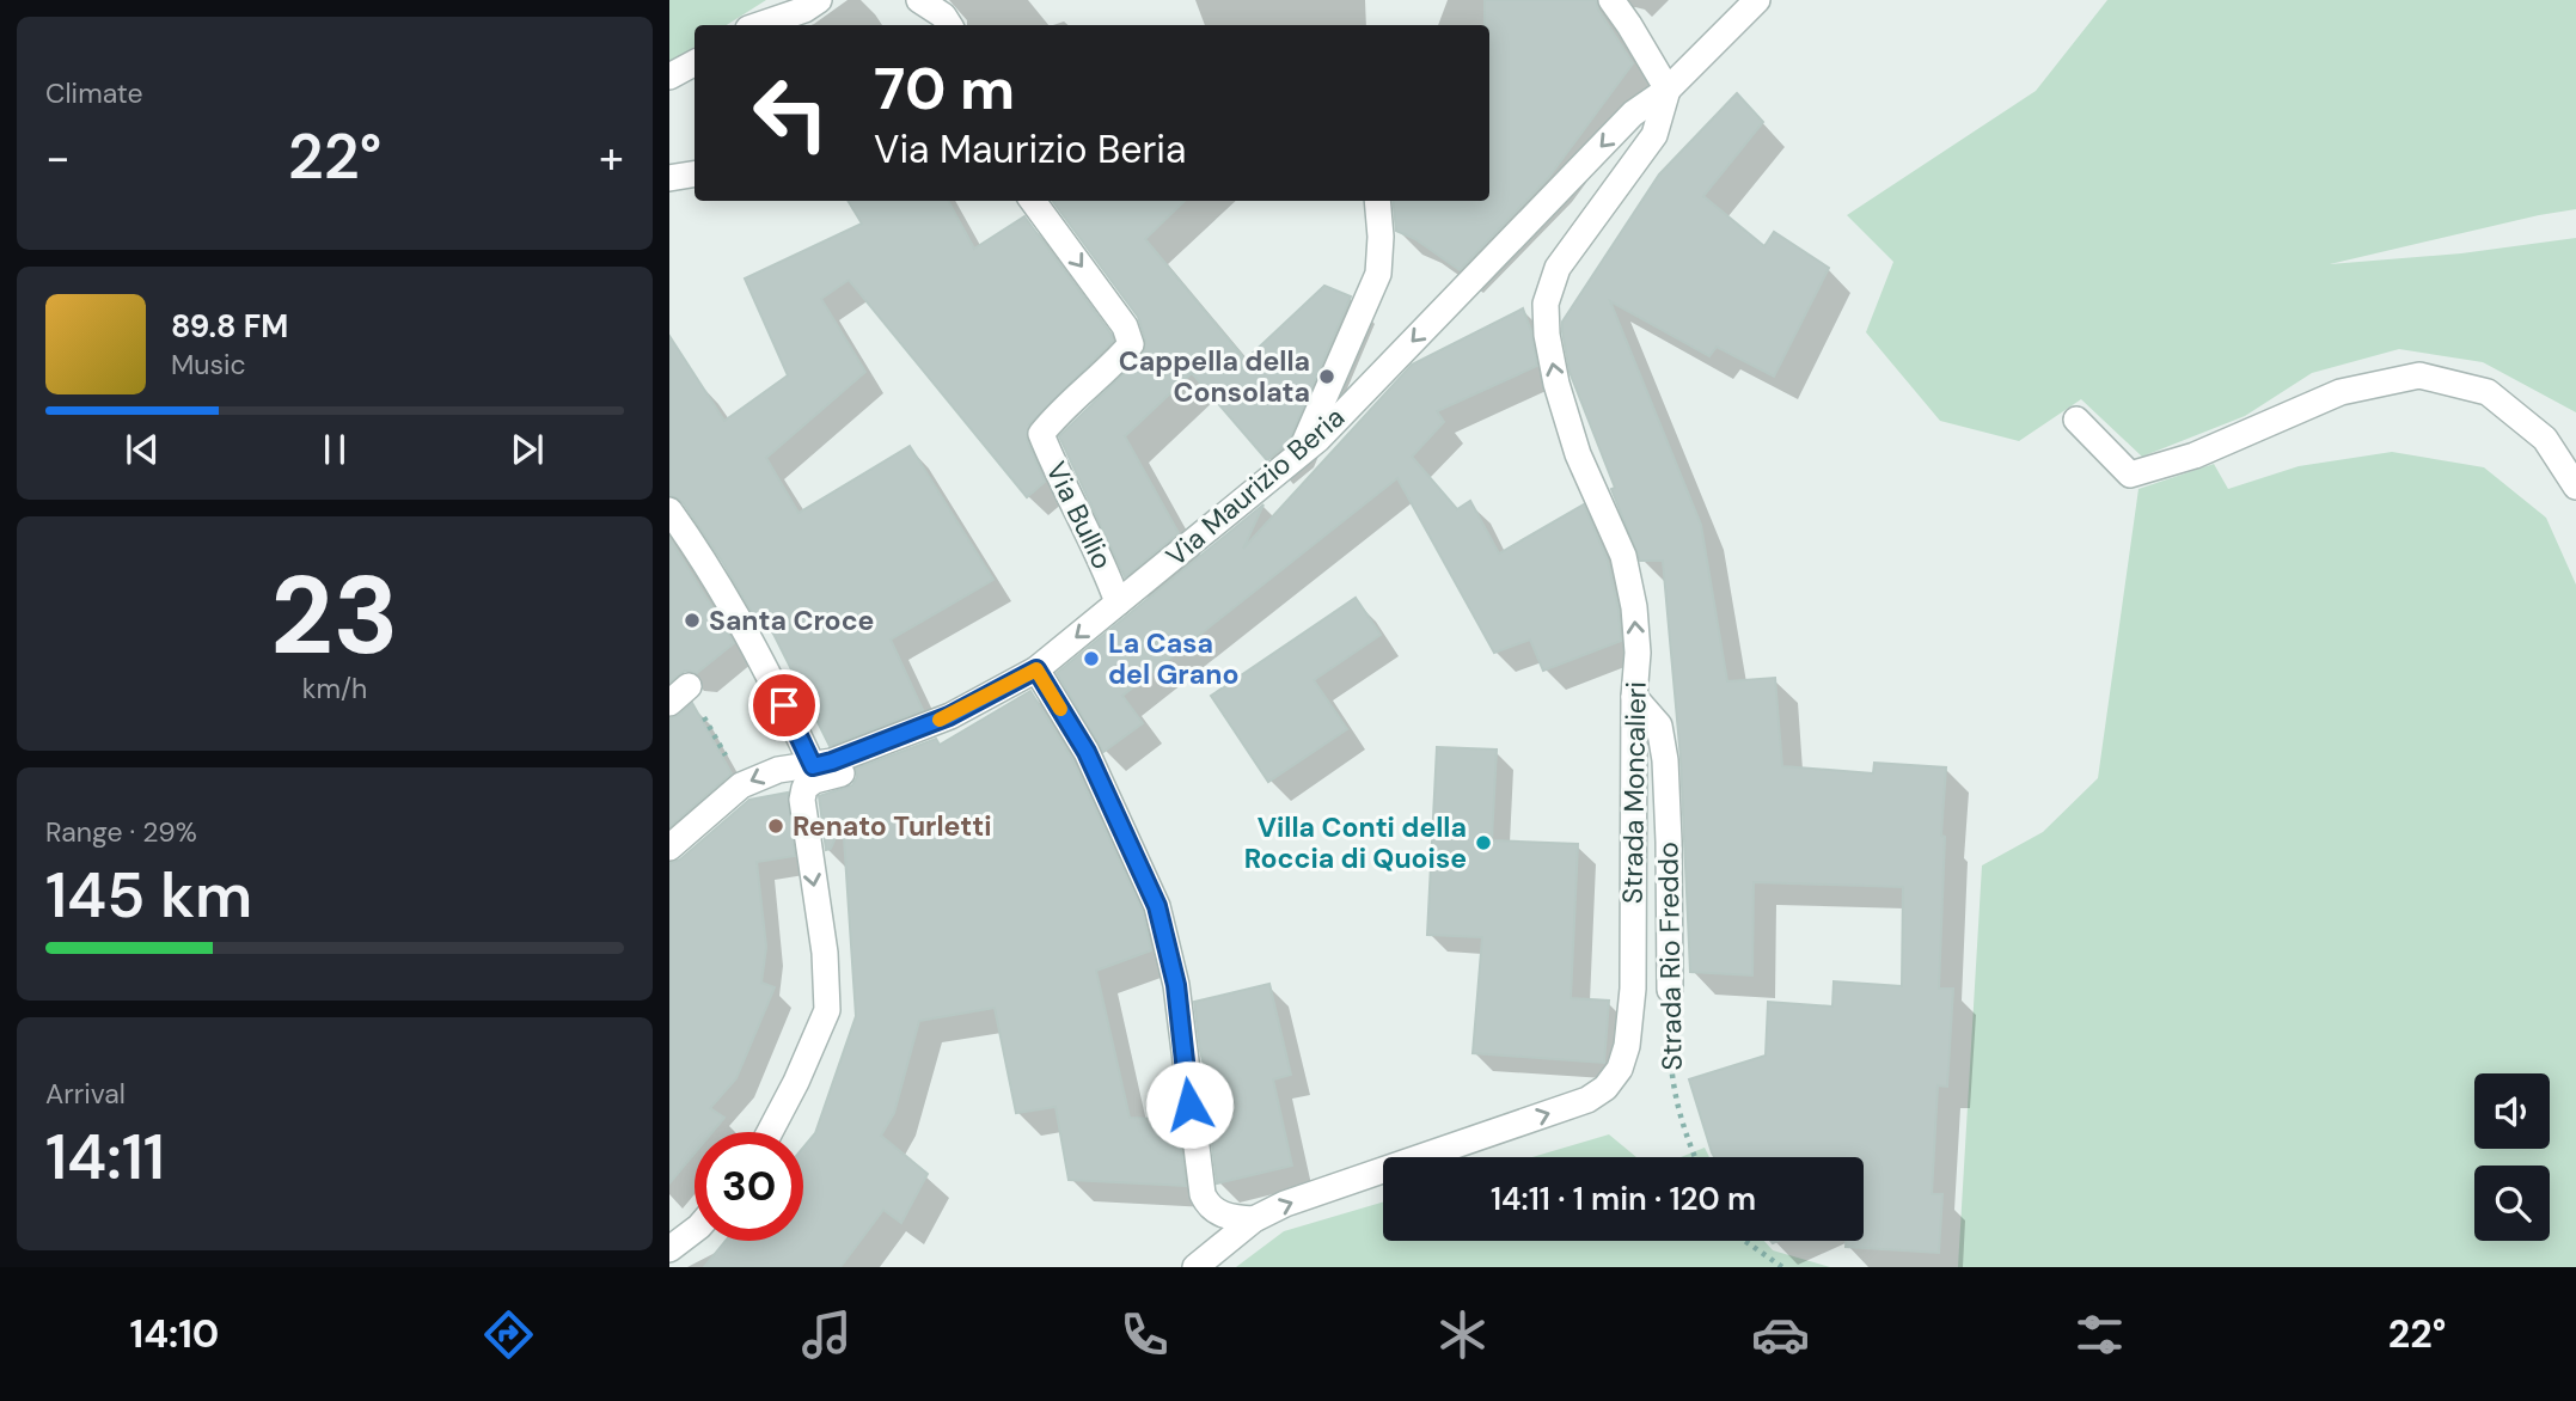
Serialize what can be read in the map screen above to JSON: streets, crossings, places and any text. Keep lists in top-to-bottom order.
{
  "streets": {
    "street": [
      "Via Maurizio Beria",
      "Via Bullio",
      "Strada Moncalieri",
      "Strada Rio Freddo"
    ]
  },
  "crossings": [
    ["Via Maurizio Beria", "Via Bullio"],
    ["Via Maurizio Beria", "Strada Moncalieri"],
    ["Strada Moncalieri", "Strada Rio Freddo"]
  ],
  "one_way": ["Via Maurizio Beria", "Via Bullio", "Strada Moncalieri"],
  "places": [
    "Cappella della Consolata",
    "Santa Croce",
    "La Casa del Grano",
    "Renato Turletti",
    "Villa Conti della Roccia di Quoise"
  ],
  "page": {
    "tile": [
      "Climate",
      ["23", "km/h"],
      ["Range · 29%", "145 km"],
      ["Arrival", "14:11"]
    ],
    "turn": ["70 m", "Via Maurizio Beria"],
    "heat": ["−", "22°", "+"],
    "song": ["89.8 FM", "Music"],
    "limit": "30",
    "trip": "14:11 · 1 min · 120 m",
    "tabs": ["14:10", "22°"]
  }
}
